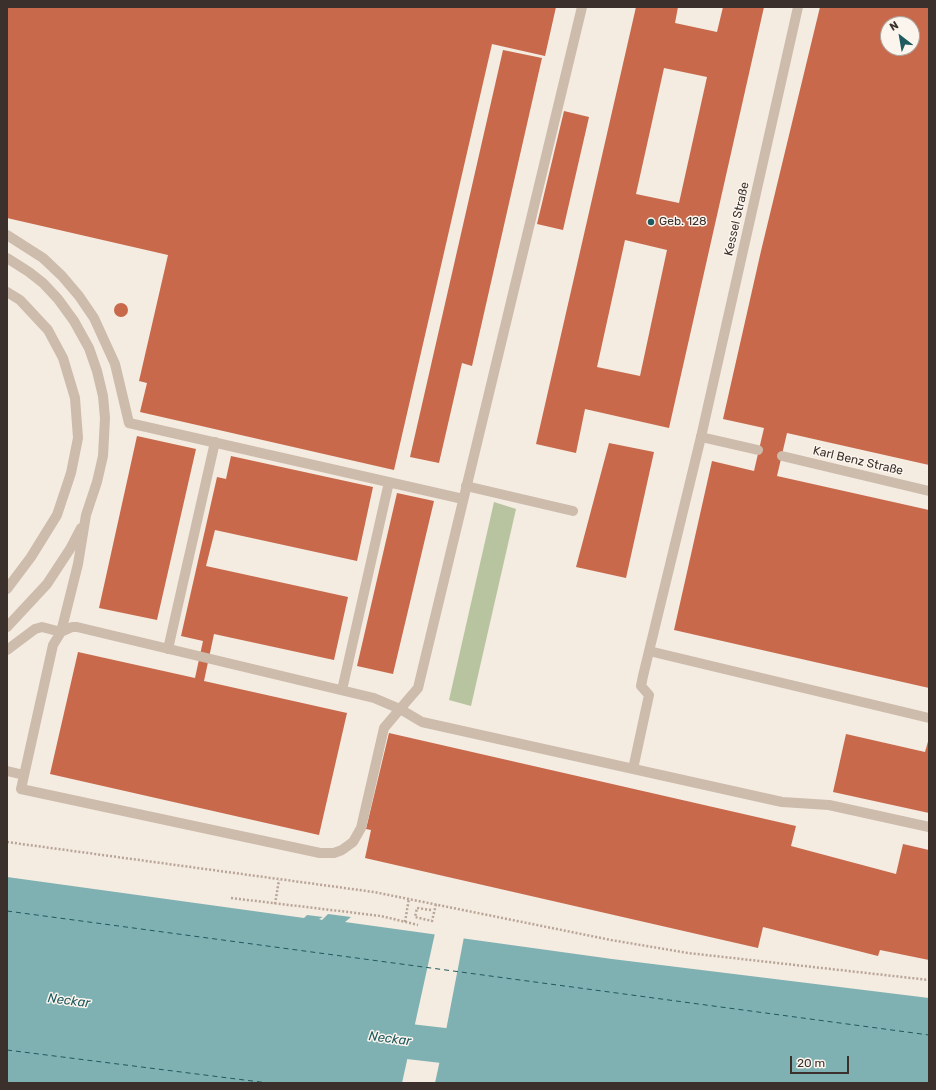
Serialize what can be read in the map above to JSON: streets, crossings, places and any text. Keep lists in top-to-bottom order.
{
  "streets": {
    "street": ["Kessel Straße", "Karl Benz Straße"]
  },
  "water": ["Neckar"],
  "places": ["Geb. 128"],
  "scale_bar": "20 m",
  "north": "top left"
}
